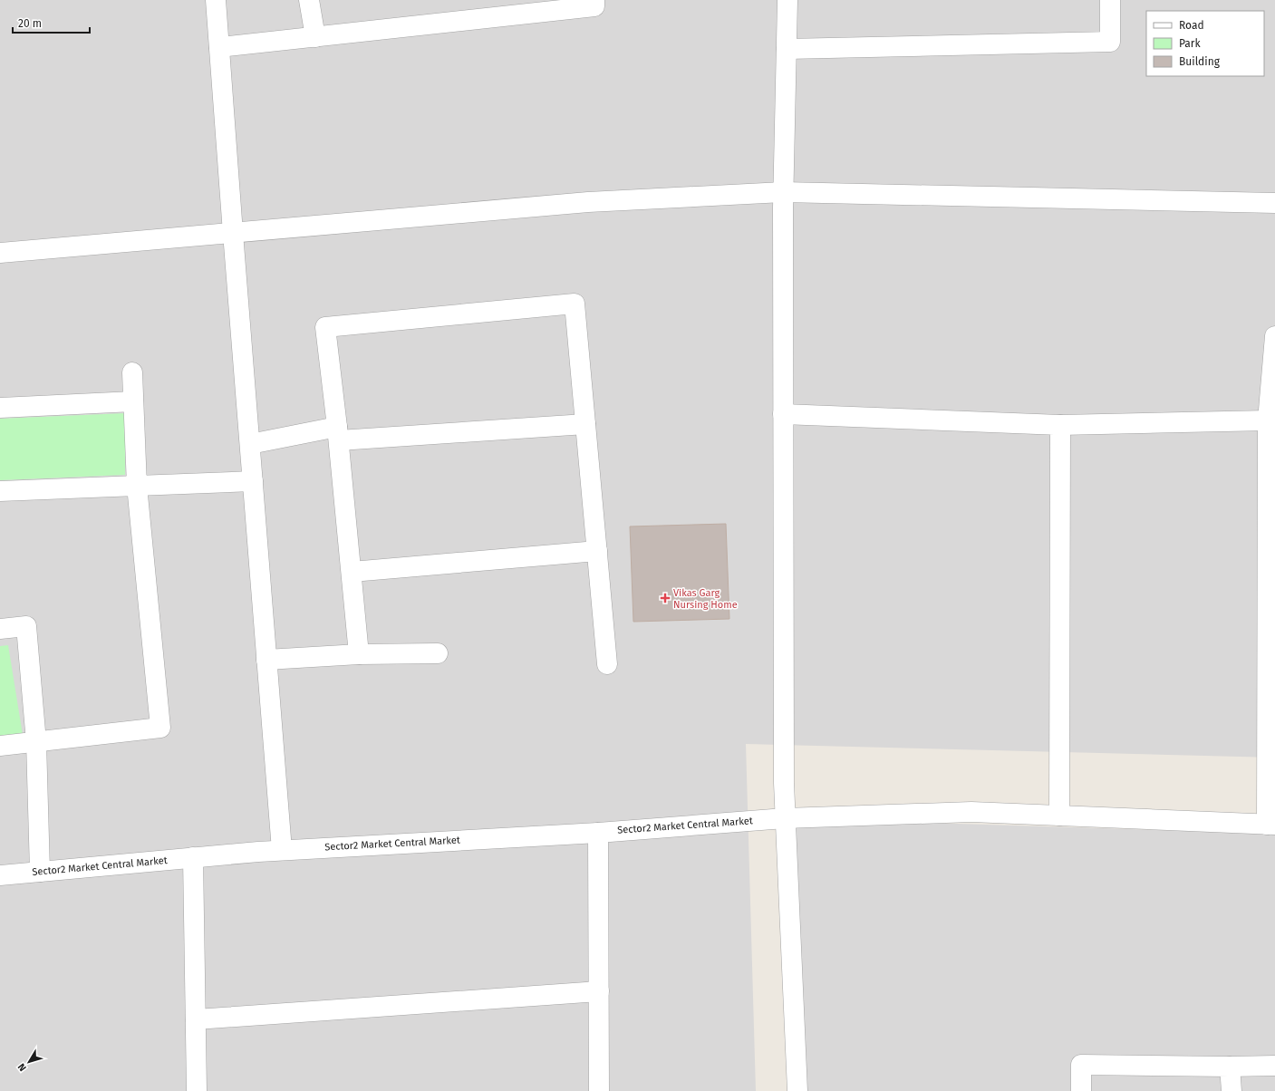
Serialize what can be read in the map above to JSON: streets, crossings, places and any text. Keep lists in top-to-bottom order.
{
  "streets": {
    "street": ["Sector2 Market Central Market"]
  },
  "places": {
    "health": ["Vikas Garg Nursing Home"]
  },
  "legend": ["Road", "Park", "Building"],
  "scale_bar": "20 m",
  "north": "bottom left"
}
